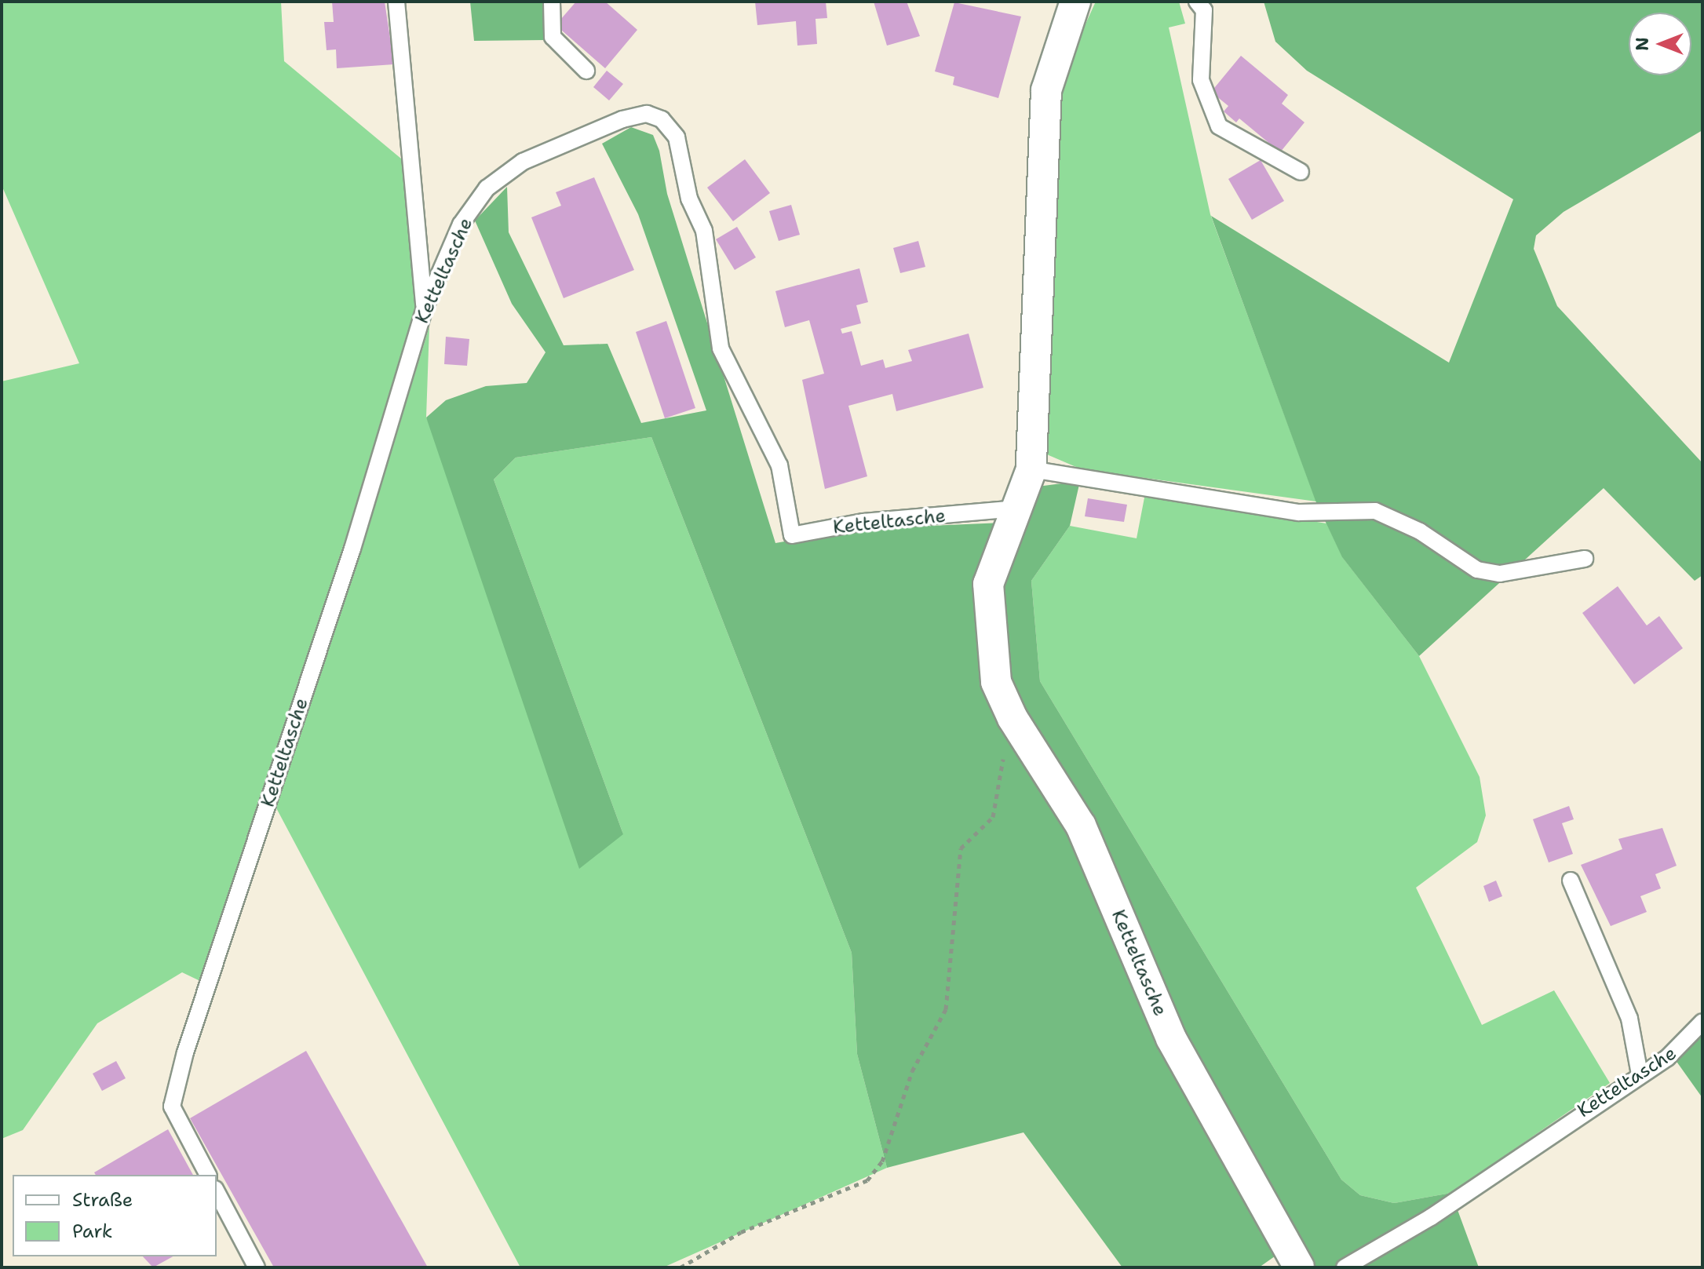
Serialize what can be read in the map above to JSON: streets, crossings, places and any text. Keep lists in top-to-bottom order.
{
  "streets": {
    "street": ["Ketteltasche"]
  },
  "legend": ["Straße", "Park"],
  "north": "left"
}
